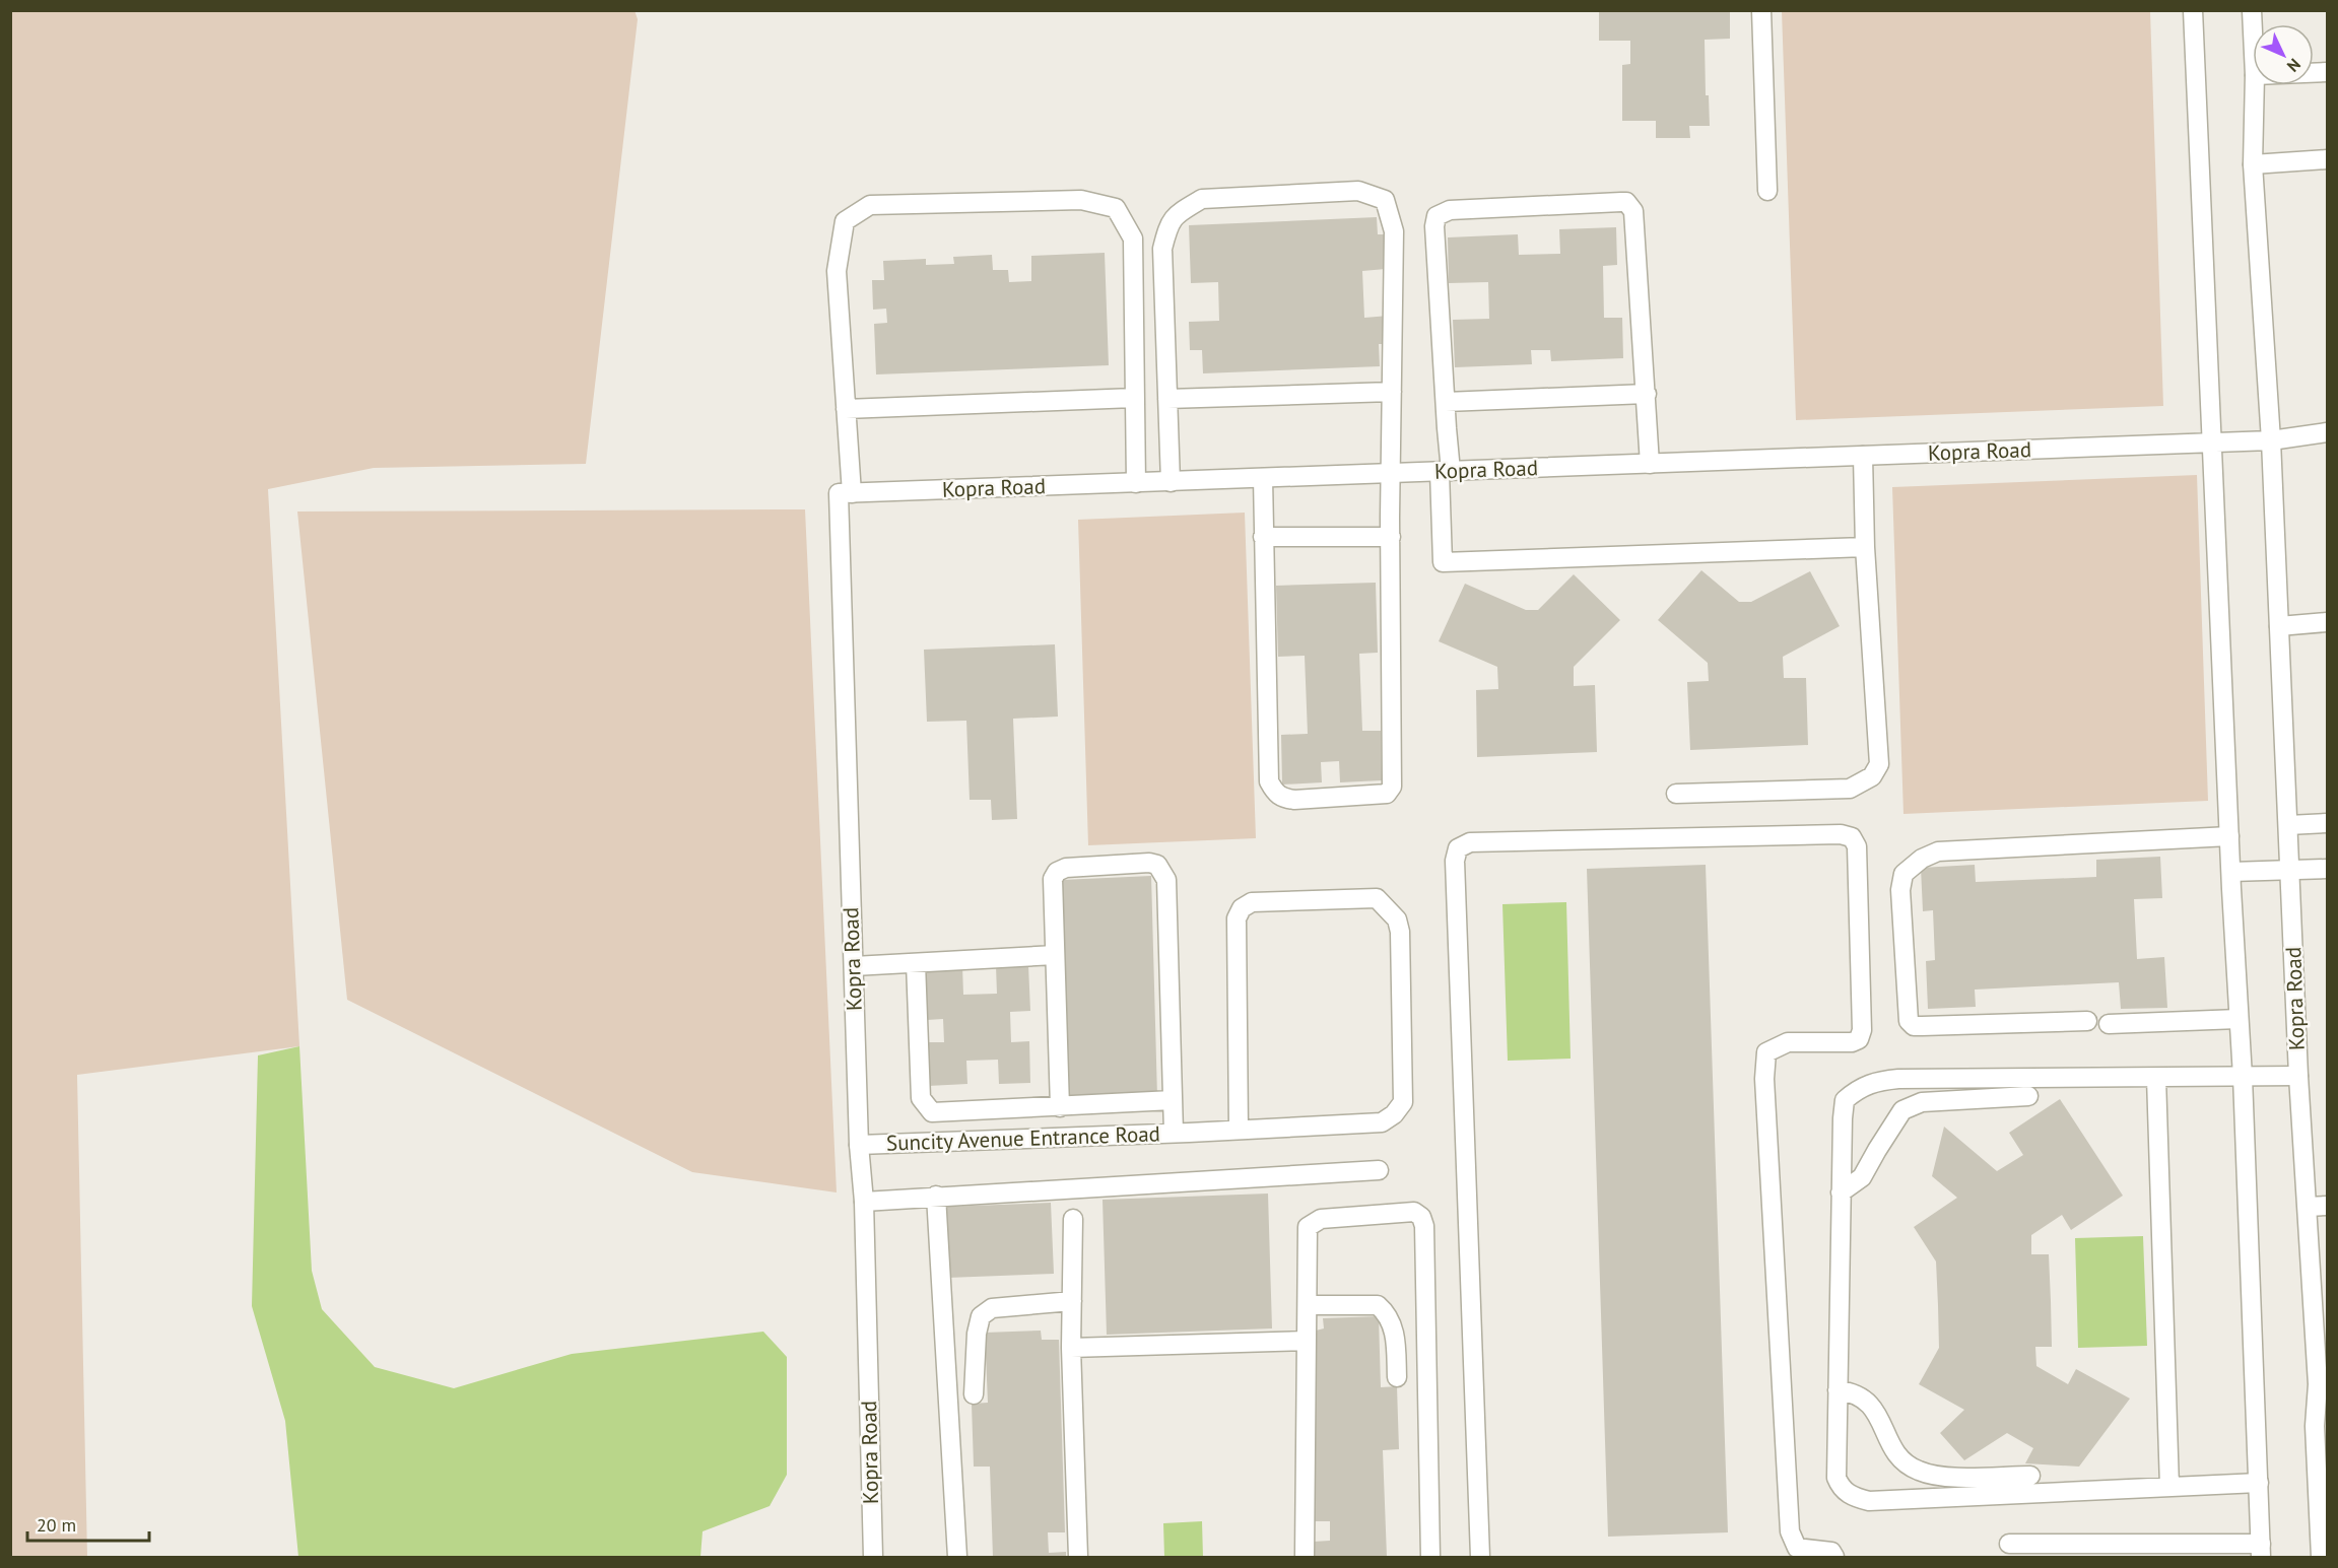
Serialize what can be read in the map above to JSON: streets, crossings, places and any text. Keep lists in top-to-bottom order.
{
  "streets": {
    "street": ["Kopra Road", "Suncity Avenue Entrance Road"]
  },
  "crossings": [
    ["Kopra Road", "Suncity Avenue Entrance Road"]
  ],
  "scale_bar": "20 m",
  "north": "bottom right"
}
